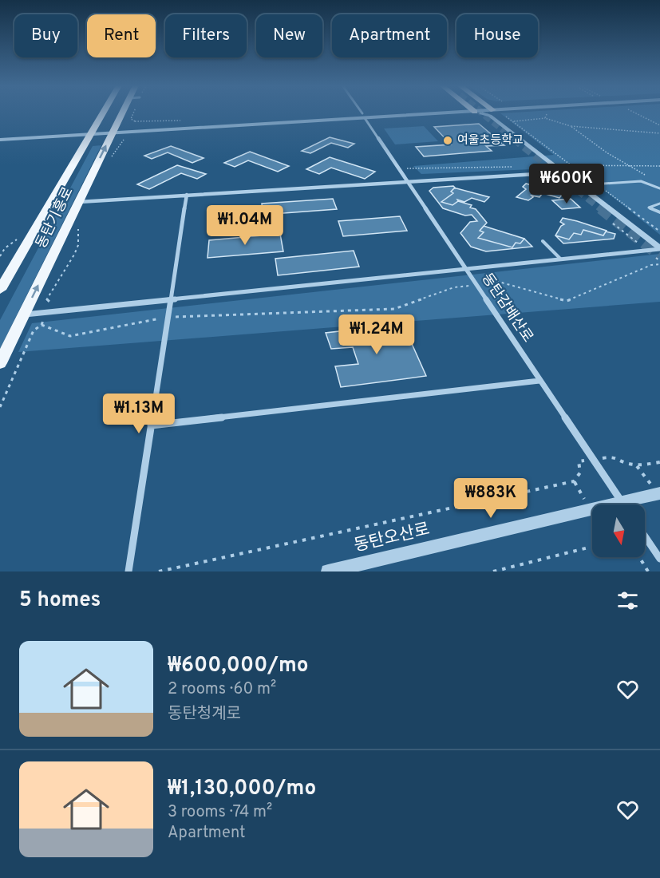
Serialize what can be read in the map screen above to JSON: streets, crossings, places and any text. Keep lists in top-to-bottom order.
{
  "streets": {
    "main road": ["동탄기흥로"],
    "street": ["동탄감배산로", "동탄오산로"]
  },
  "places": ["여울초등학교"],
  "north": "bottom",
  "page": {
    "chip": [
      "Buy",
      "Rent",
      "Filters",
      "New",
      "Apartment",
      "House"
    ],
    "price": [
      "₩600K",
      "₩1.04M",
      "₩1.24M",
      "₩1.13M",
      "₩883K"
    ],
    "heading": "5 homes",
    "list": [
      {
        "name": "₩600,000/mo",
        "note": "2 rooms · 60 m² · 동탄청계로"
      },
      {
        "name": "₩1,130,000/mo",
        "note": "3 rooms · 74 m² · Apartment"
      }
    ]
  }
}
